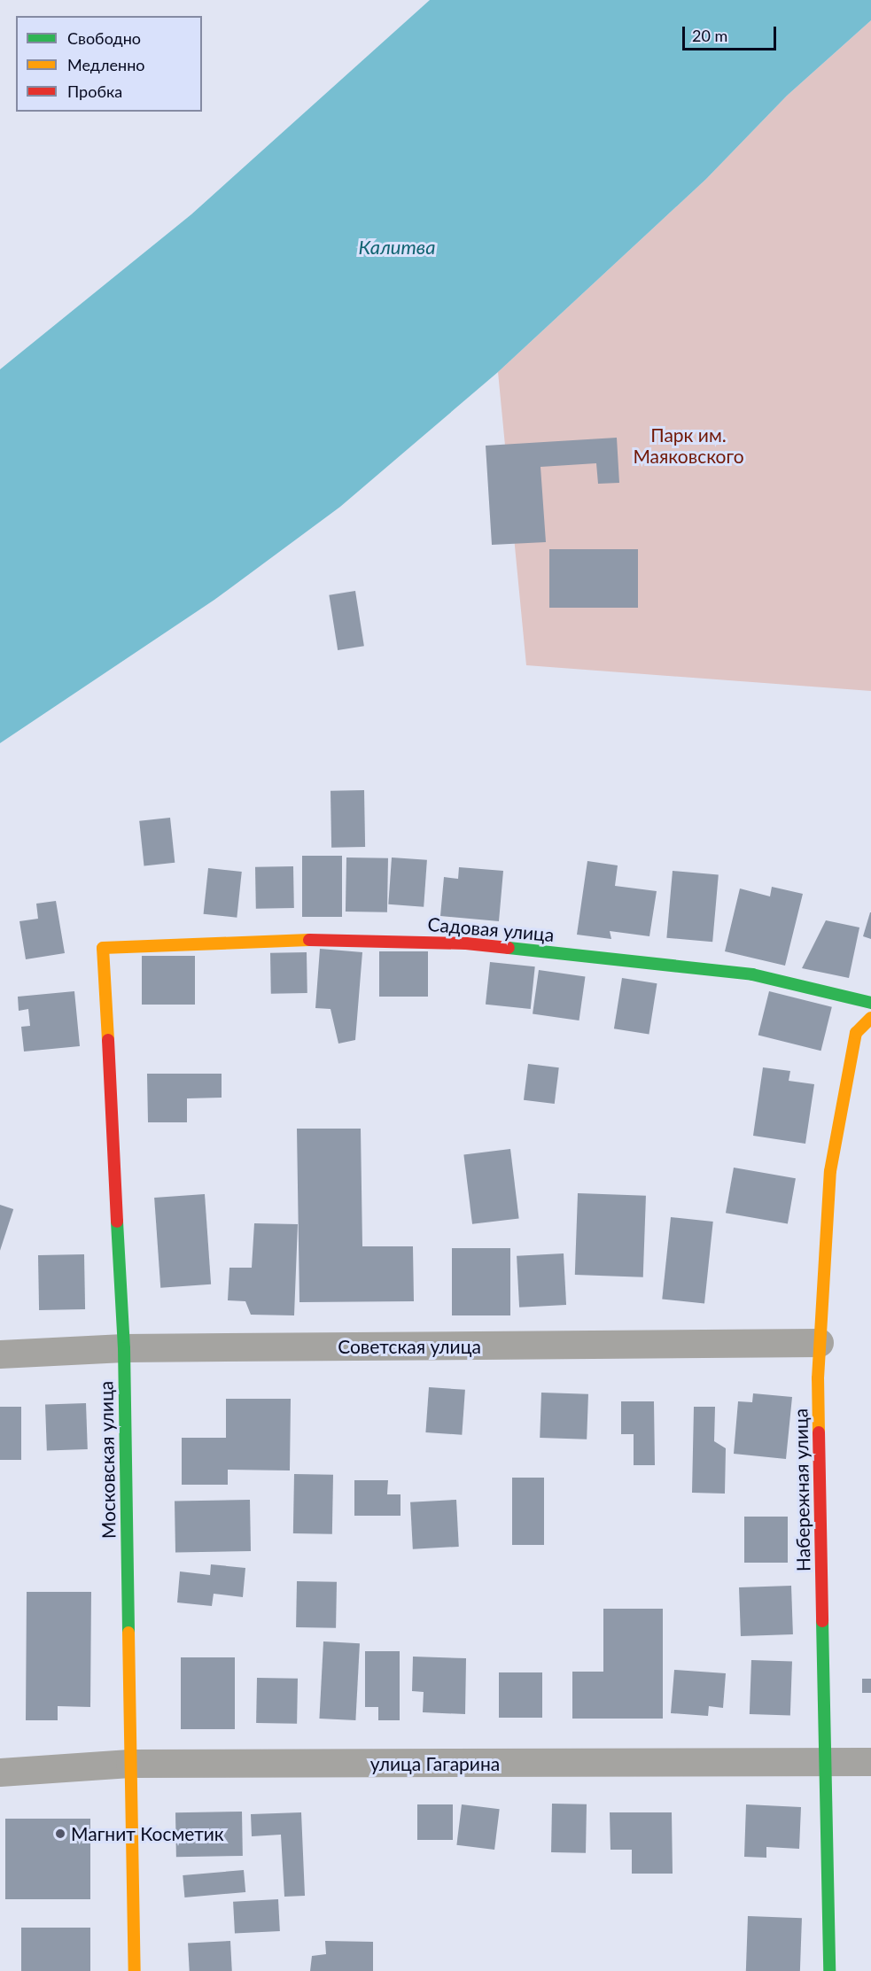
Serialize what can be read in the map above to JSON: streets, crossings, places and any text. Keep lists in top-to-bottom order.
{
  "streets": {
    "street": [
      "Садовая улица",
      "Советская улица",
      "Московская улица",
      "Набережная улица",
      "улица Гагарина"
    ]
  },
  "crossings": [
    ["Садовая улица", "Московская улица"],
    ["Советская улица", "Московская улица"],
    ["Советская улица", "Набережная улица"],
    ["Московская улица", "улица Гагарина"],
    ["Набережная улица", "улица Гагарина"]
  ],
  "water": ["Калитва"],
  "parks": ["Парк им. Маяковского"],
  "places": ["Магнит Косметик"],
  "legend": ["Свободно", "Медленно", "Пробка"],
  "scale_bar": "20 m"
}
